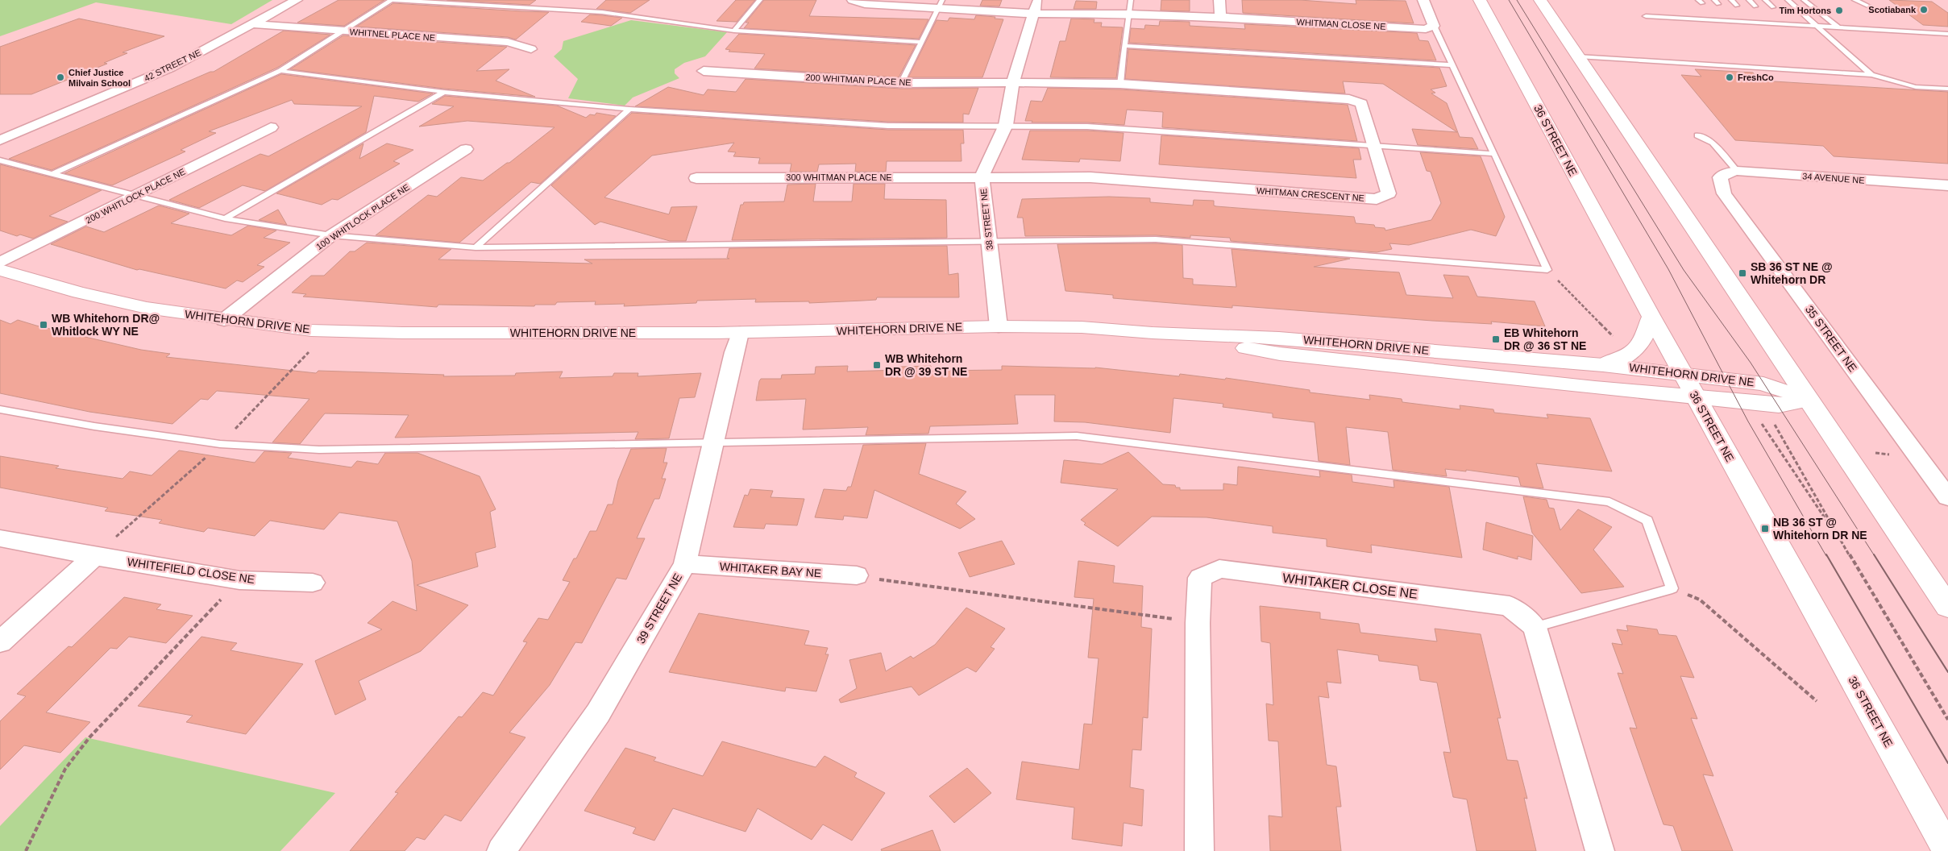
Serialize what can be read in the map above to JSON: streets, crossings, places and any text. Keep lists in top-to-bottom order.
{
  "streets": {
    "main road": ["36 STREET NE", "WHITEHORN DRIVE NE"],
    "street": [
      "WHITMAN CLOSE NE",
      "WHITNEL PLACE NE",
      "42 STREET NE",
      "200 WHITMAN PLACE NE",
      "300 WHITMAN PLACE NE",
      "34 AVENUE NE",
      "WHITMAN CRESCENT NE",
      "200 WHITLOCK PLACE NE",
      "100 WHITLOCK PLACE NE",
      "38 STREET NE",
      "35 STREET NE",
      "WHITAKER BAY NE",
      "WHITEFIELD CLOSE NE",
      "WHITAKER CLOSE NE",
      "39 STREET NE"
    ]
  },
  "crossings": [
    ["WHITMAN CLOSE NE", "38 STREET NE"],
    ["WHITNEL PLACE NE", "42 STREET NE"],
    ["200 WHITMAN PLACE NE", "WHITMAN CRESCENT NE"],
    ["200 WHITMAN PLACE NE", "38 STREET NE"],
    ["36 STREET NE", "WHITEHORN DRIVE NE"],
    ["300 WHITMAN PLACE NE", "WHITMAN CRESCENT NE"],
    ["300 WHITMAN PLACE NE", "38 STREET NE"],
    ["34 AVENUE NE", "35 STREET NE"],
    ["WHITMAN CRESCENT NE", "38 STREET NE"],
    ["100 WHITLOCK PLACE NE", "WHITEHORN DRIVE NE"],
    ["38 STREET NE", "WHITEHORN DRIVE NE"],
    ["WHITEHORN DRIVE NE", "39 STREET NE"],
    ["WHITAKER BAY NE", "39 STREET NE"]
  ],
  "places": {
    "other": [
      "Scotiabank",
      "Tim Hortons",
      "Chief Justice Milvain School",
      "FreshCo"
    ],
    "transit": [
      "SB 36 ST NE @ Whitehorn DR",
      "WB Whitehorn DR@ Whitlock WY NE",
      "EB Whitehorn DR @ 36 ST NE",
      "WB Whitehorn DR @ 39 ST NE",
      "NB 36 ST @ Whitehorn DR NE"
    ]
  }
}
